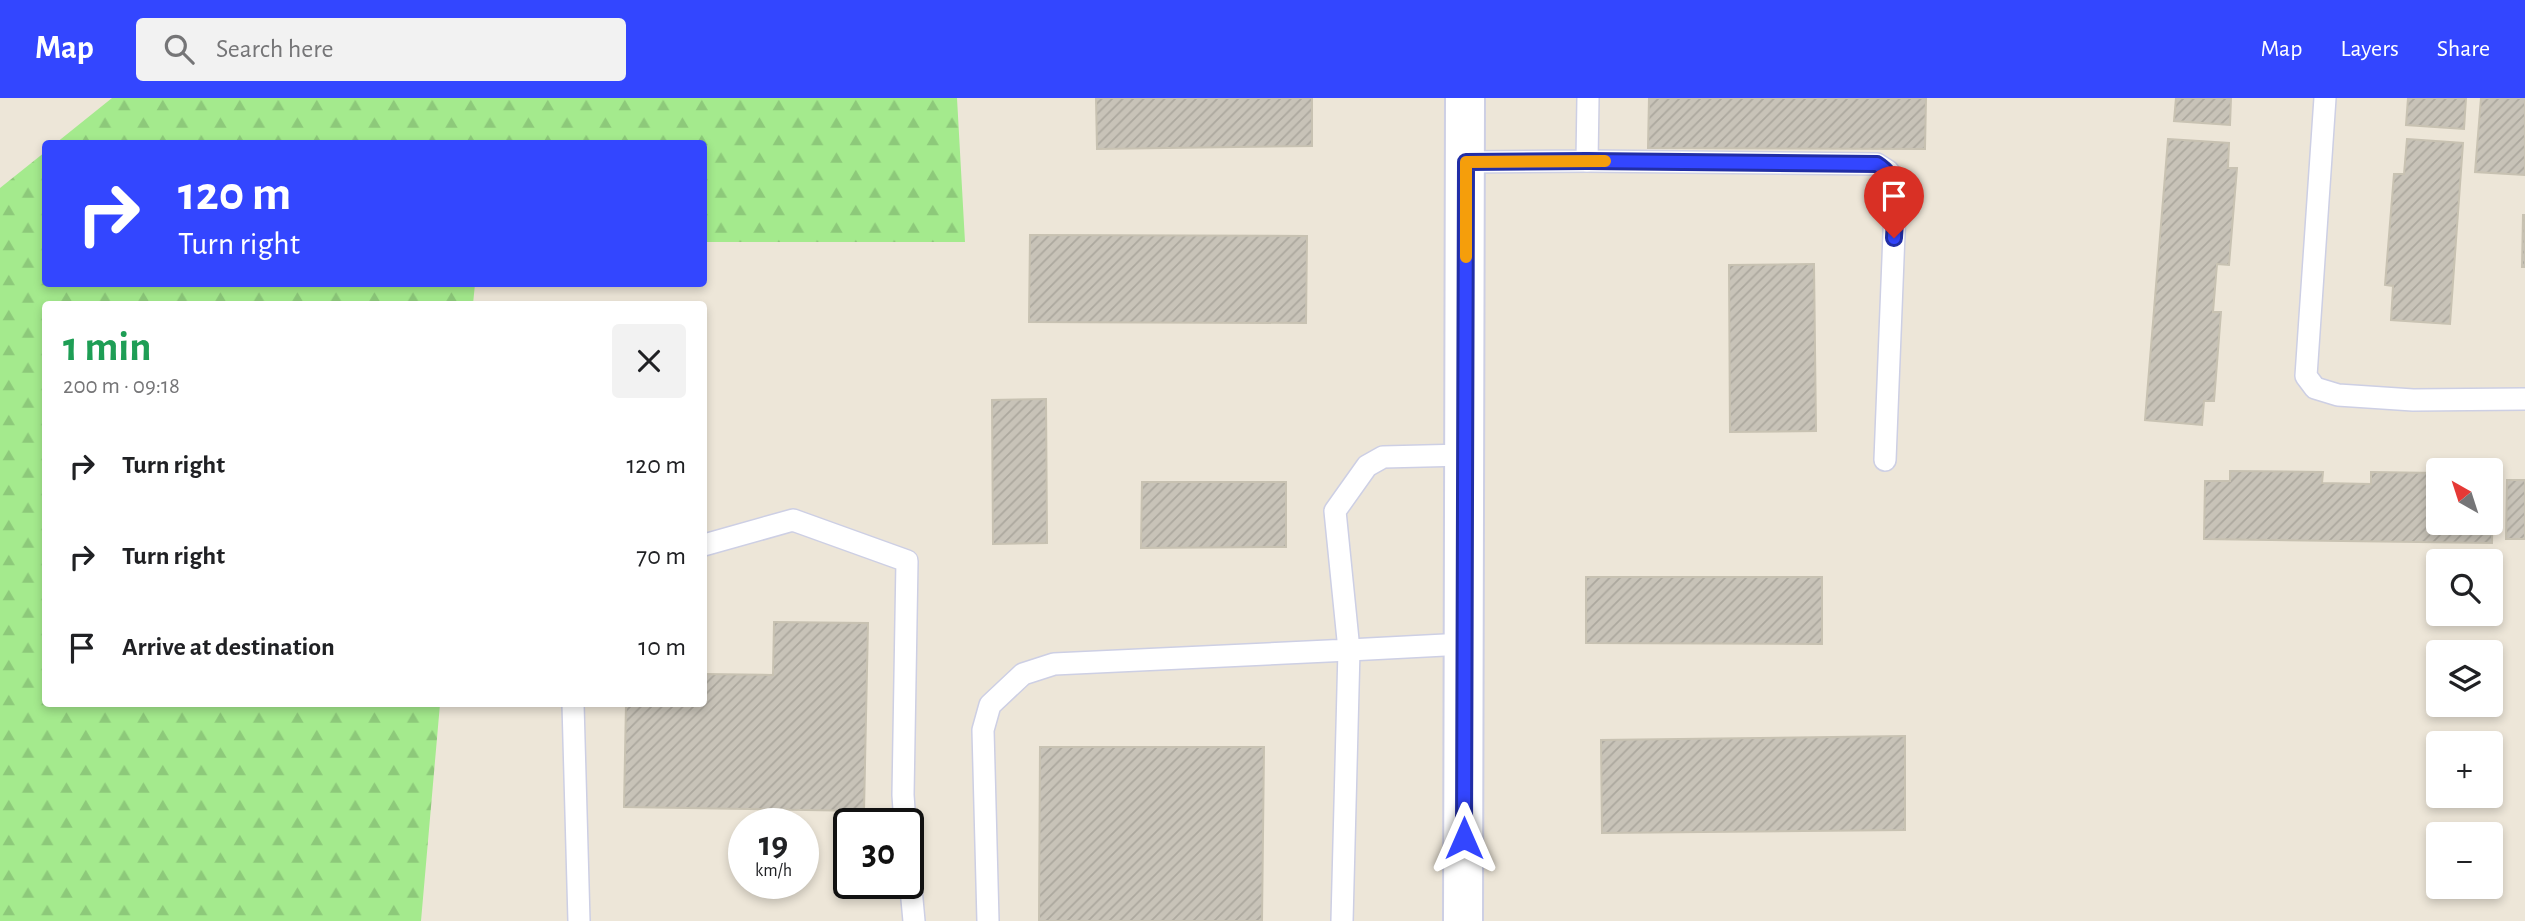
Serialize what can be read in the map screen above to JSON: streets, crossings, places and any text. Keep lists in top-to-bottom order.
{
  "north": "top left",
  "page": {
    "header": "Map",
    "search": "Search here",
    "nav": ["Map", "Layers", "Share"],
    "turn": ["120 m", "Turn right"],
    "heading": ["1 min", "200 m · 09:18"],
    "list": [
      {
        "name": "Turn right",
        "value": "120 m"
      },
      {
        "name": "Turn right",
        "value": "70 m"
      },
      {
        "name": "Arrive at destination",
        "value": "10 m"
      }
    ],
    "map_buttons": ["+", "−"],
    "speed": "19 km/h",
    "limit": "30"
  }
}
